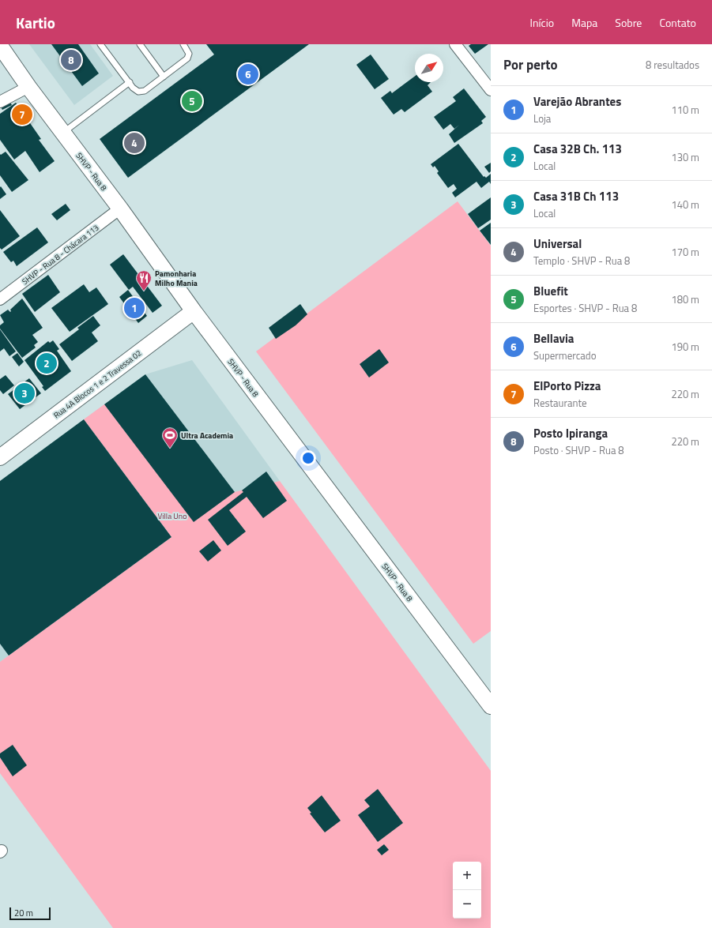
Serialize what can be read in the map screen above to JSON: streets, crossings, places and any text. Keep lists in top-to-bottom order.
{
  "streets": {
    "street": ["SHVP - Rua 8", "SHVP - Rua 8 - Chácara 113", "Rua 4A Blocos 1 e 2 Travessa 02"]
  },
  "crossings": [
    ["SHVP - Rua 8", "SHVP - Rua 8 - Chácara 113"],
    ["SHVP - Rua 8", "Rua 4A Blocos 1 e 2 Travessa 02"]
  ],
  "parks": ["Villa Uno"],
  "places": {
    "restaurant": ["Pamonharia Milho Mania"],
    "sports": ["Ultra Academia"]
  },
  "scale_bar": "20 m",
  "north": "top right",
  "page": {
    "header": "Kartio",
    "nav": [
      "Início",
      "Mapa",
      "Sobre",
      "Contato"
    ],
    "heading": ["Por perto", "8 resultados"],
    "pins": [
      "8",
      "6",
      "5",
      "7",
      "4",
      "1",
      "2",
      "3"
    ],
    "list": [
      {
        "mark": "1",
        "name": "Varejão Abrantes",
        "note": "Loja",
        "value": "110 m"
      },
      {
        "mark": "2",
        "name": "Casa 32B Ch. 113",
        "note": "Local",
        "value": "130 m"
      },
      {
        "mark": "3",
        "name": "Casa 31B Ch 113",
        "note": "Local",
        "value": "140 m"
      },
      {
        "mark": "4",
        "name": "Universal",
        "note": "Templo · SHVP - Rua 8",
        "value": "170 m"
      },
      {
        "mark": "5",
        "name": "Bluefit",
        "note": "Esportes · SHVP - Rua 8",
        "value": "180 m"
      },
      {
        "mark": "6",
        "name": "Bellavia",
        "note": "Supermercado",
        "value": "190 m"
      },
      {
        "mark": "7",
        "name": "ElPorto Pizza",
        "note": "Restaurante",
        "value": "220 m"
      },
      {
        "mark": "8",
        "name": "Posto Ipiranga",
        "note": "Posto · SHVP - Rua 8",
        "value": "220 m"
      }
    ],
    "map_buttons": ["+", "−"],
    "scale": "20 m"
  }
}
